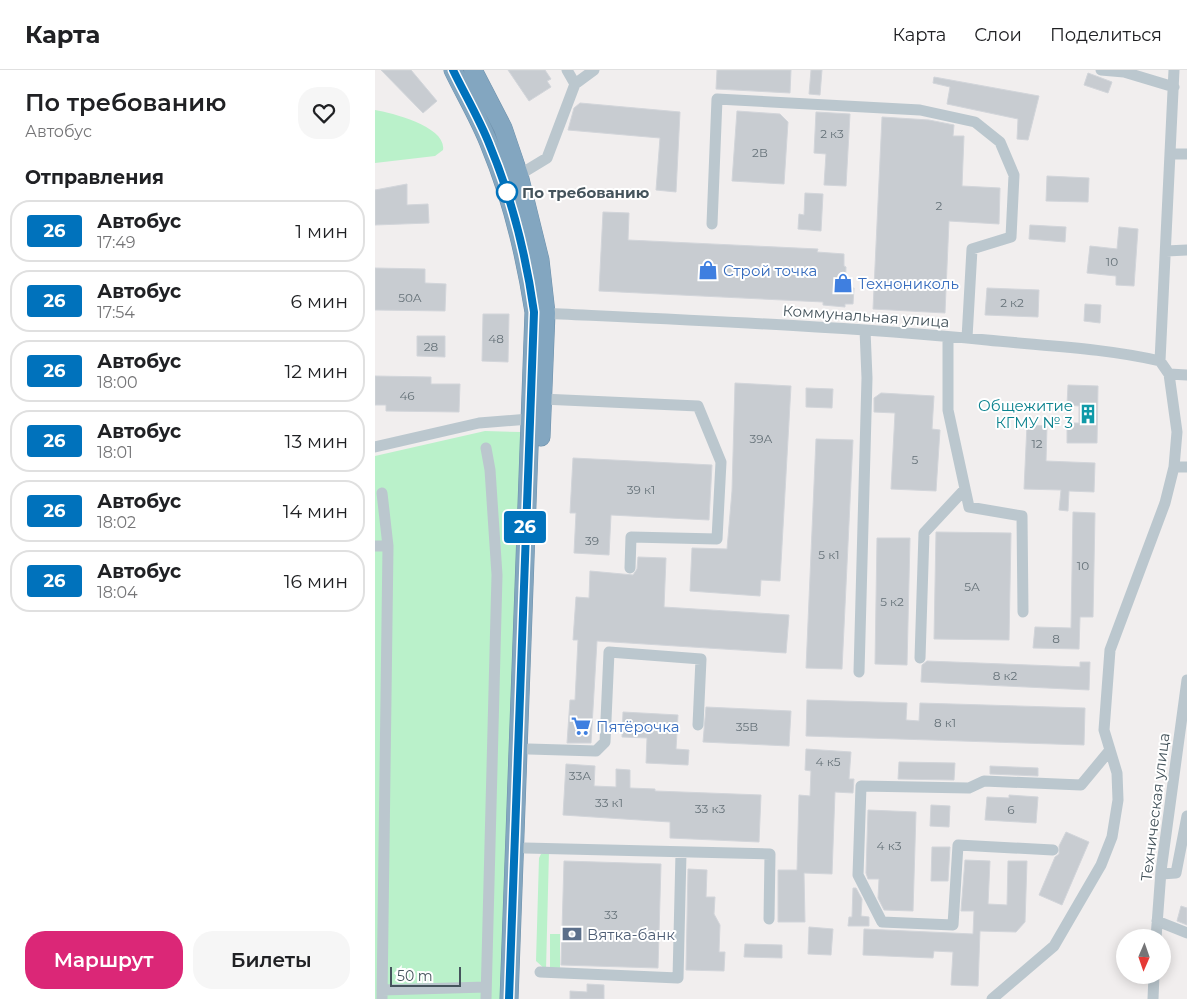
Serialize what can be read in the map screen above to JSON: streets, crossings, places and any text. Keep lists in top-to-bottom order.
{
  "streets": {
    "street": ["Коммунальная улица", "Техническая улица"]
  },
  "places": {
    "other": ["По требованию"],
    "shop": ["Строй точка", "Технониколь"],
    "building": ["Общежитие КГМУ № 3"],
    "supermarket": ["Пятёрочка"],
    "bank": ["Вятка-банк"]
  },
  "lines": ["bus line 26"],
  "house_numbers": [
    "2 к3",
    "2В",
    "2",
    "10",
    "50А",
    "2 к2",
    "48",
    "28",
    "46",
    "39А",
    "12",
    "5",
    "39 к1",
    "39",
    "5 к1",
    "10",
    "5А",
    "5 к2",
    "8",
    "8 к2",
    "8 к1",
    "35В",
    "4 к5",
    "33А",
    "33 к1",
    "33 к3",
    "6",
    "4 к3",
    "33"
  ],
  "scale_bar": "50 m",
  "north": "bottom",
  "page": {
    "header": "Карта",
    "nav": ["Карта", "Слои", "Поделиться"],
    "heading": [
      ["По требованию", "Автобус"],
      "Отправления"
    ],
    "on_map": "26",
    "list": [
      {
        "mark": "26",
        "name": "Автобус",
        "note": "17:49",
        "value": "1 мин"
      },
      {
        "mark": "26",
        "name": "Автобус",
        "note": "17:54",
        "value": "6 мин"
      },
      {
        "mark": "26",
        "name": "Автобус",
        "note": "18:00",
        "value": "12 мин"
      },
      {
        "mark": "26",
        "name": "Автобус",
        "note": "18:01",
        "value": "13 мин"
      },
      {
        "mark": "26",
        "name": "Автобус",
        "note": "18:02",
        "value": "14 мин"
      },
      {
        "mark": "26",
        "name": "Автобус",
        "note": "18:04",
        "value": "16 мин"
      }
    ],
    "buttons": ["Маршрут", "Билеты"],
    "scale": "50 m"
  }
}
